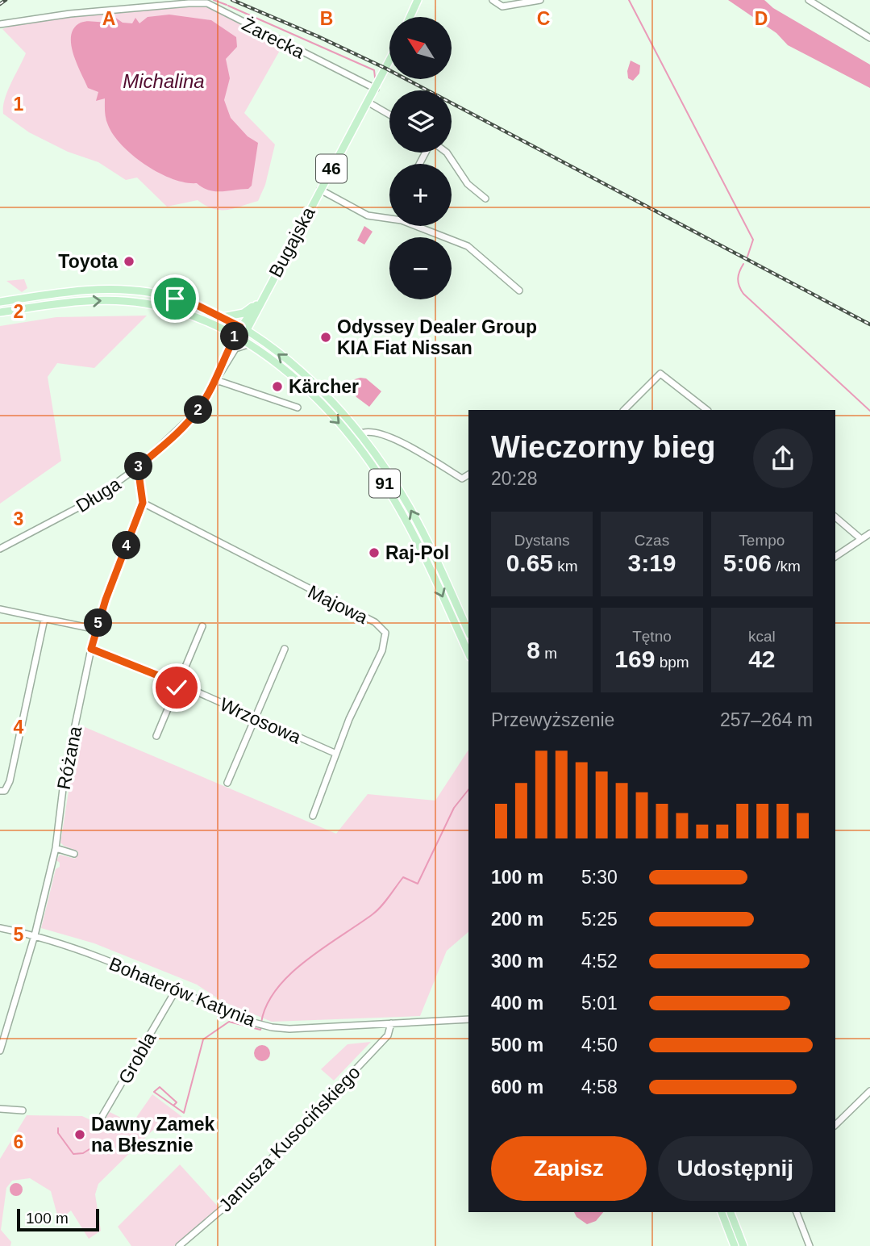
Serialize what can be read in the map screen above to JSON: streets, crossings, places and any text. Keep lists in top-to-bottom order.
{
  "streets": {
    "main road": ["46", "Bugajska", "91"],
    "street": [
      "Żarecka",
      "Długa",
      "Majowa",
      "Wrzosowa",
      "Różana",
      "Bohaterów Katynia",
      "Grobla",
      "Janusza Kusocińskiego"
    ]
  },
  "crossings": [
    ["Żarecka", "Bugajska"],
    ["46", "Bugajska"],
    ["46", "91"],
    ["Bugajska", "91"],
    ["Bugajska", "Długa"],
    ["91", "Długa"],
    ["Długa", "Różana"],
    ["Majowa", "Wrzosowa"],
    ["Majowa", "Różana"],
    ["Wrzosowa", "Różana"],
    ["Różana", "Bohaterów Katynia"],
    ["Bohaterów Katynia", "Grobla"],
    ["Bohaterów Katynia", "Janusza Kusocińskiego"]
  ],
  "water": ["Michalina"],
  "places": [
    "Toyota",
    "Odyssey Dealer Group KIA Fiat Nissan",
    "Kärcher",
    "Raj-Pol",
    "Dawny Zamek na Błesznie"
  ],
  "scale_bar": "100 m",
  "north": "top left",
  "page": {
    "map_buttons": ["+", "−"],
    "pins": [
      "1",
      "2",
      "3",
      "4",
      "5"
    ],
    "heading": ["Wieczorny bieg", "20:28"],
    "stats": [
      ["Dystans", "0.65 km"],
      ["Czas", "3:19"],
      ["Tempo", "5:06 /km"],
      ["8 m"],
      ["Tętno", "169 bpm"],
      ["kcal", "42"]
    ],
    "chart": ["Przewyższenie", "257–264 m"],
    "list": [
      {
        "name": "100 m",
        "note": "5:30"
      },
      {
        "name": "200 m",
        "note": "5:25"
      },
      {
        "name": "300 m",
        "note": "4:52"
      },
      {
        "name": "400 m",
        "note": "5:01"
      },
      {
        "name": "500 m",
        "note": "4:50"
      },
      {
        "name": "600 m",
        "note": "4:58"
      }
    ],
    "buttons": ["Zapisz", "Udostępnij"],
    "scale": "100 m"
  },
  "grid": {
    "columns": [
      "A",
      "B",
      "C",
      "D"
    ],
    "rows": [
      "1",
      "2",
      "3",
      "4",
      "5",
      "6"
    ]
  }
}
